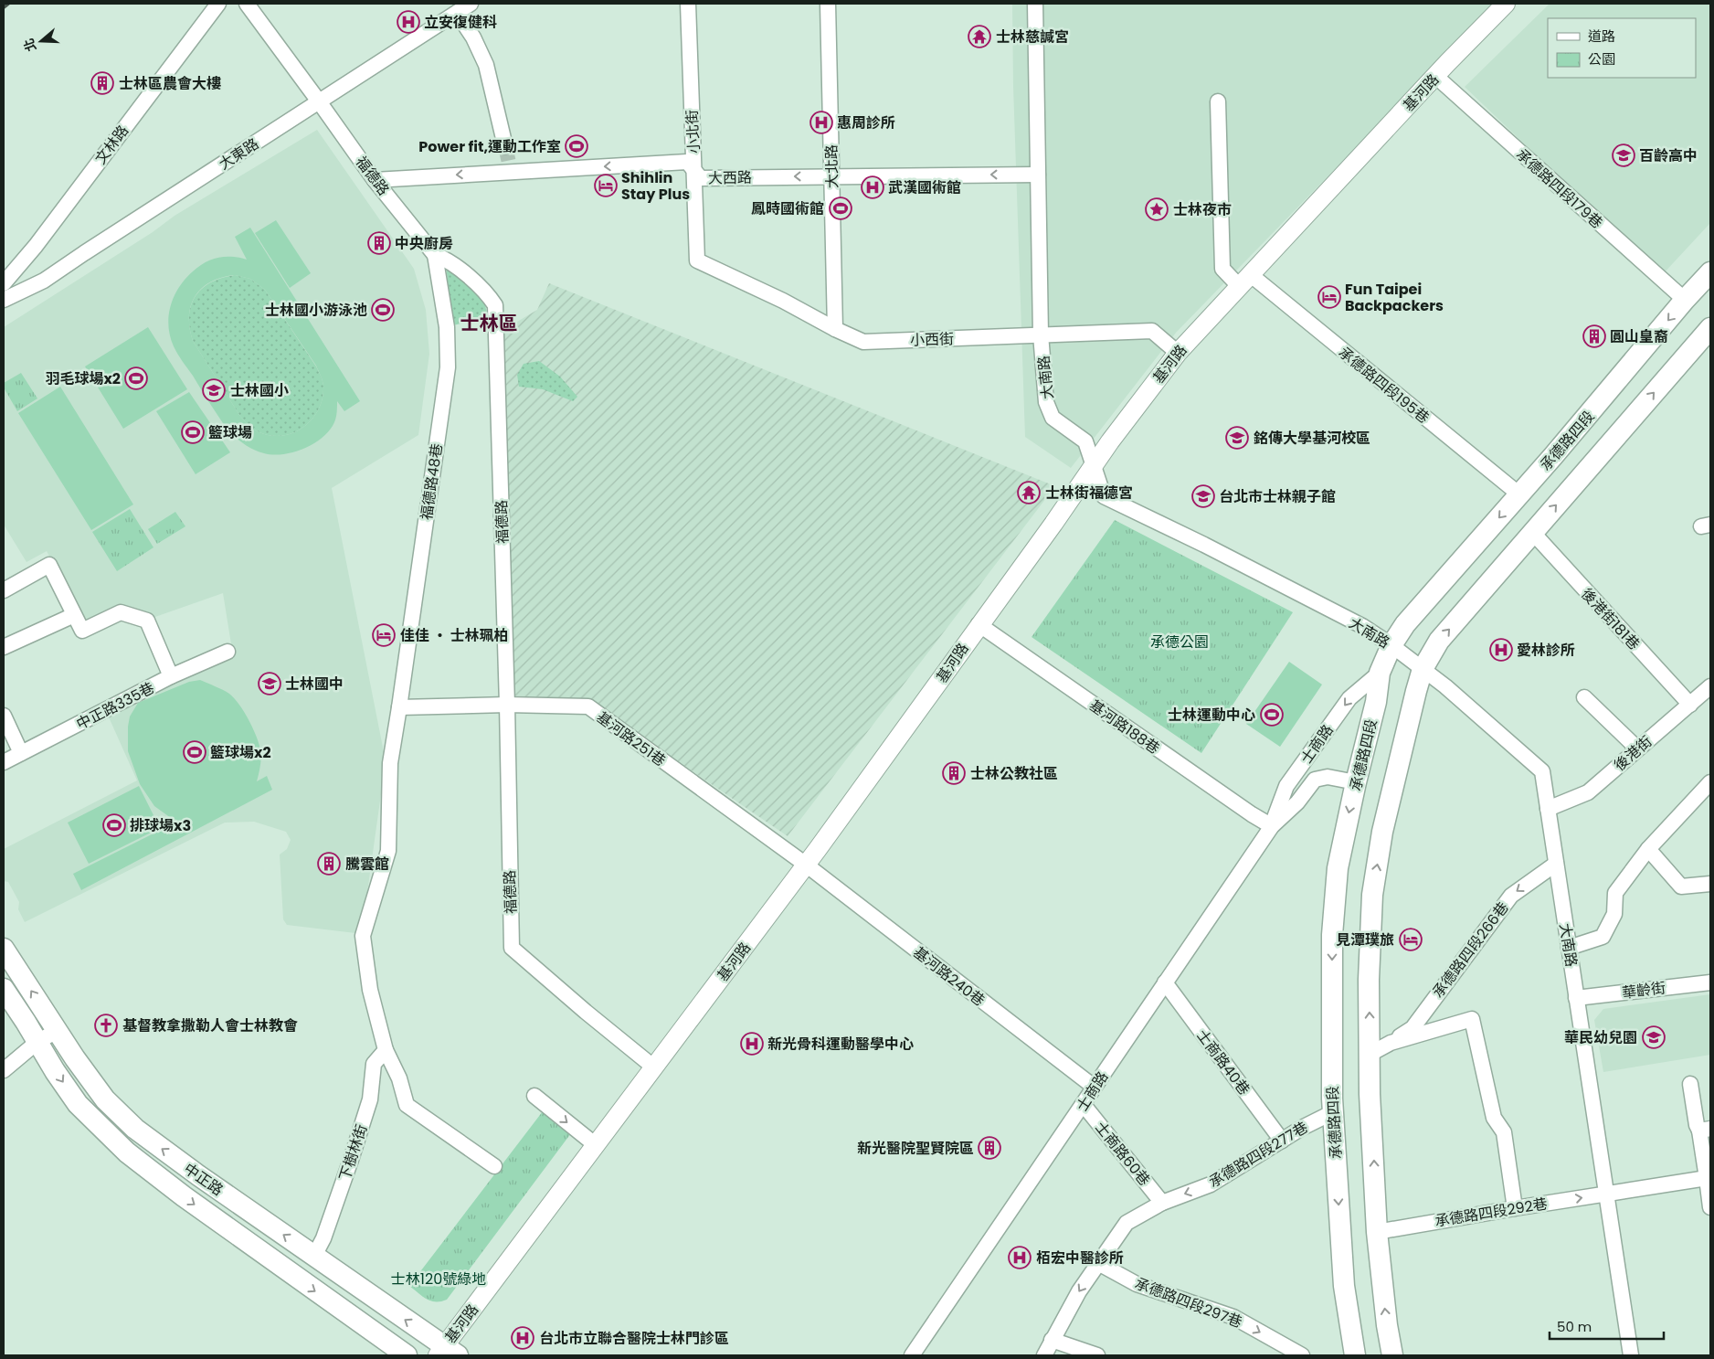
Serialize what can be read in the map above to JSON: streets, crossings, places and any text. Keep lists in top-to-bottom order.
{
  "streets": {
    "main road": ["承德路四段", "中正路"],
    "street": [
      "基河路",
      "小北街",
      "文林路",
      "大東路",
      "大北路",
      "福德路",
      "大西路",
      "承德路四段179巷",
      "小西街",
      "大南路",
      "承德路四段195巷",
      "福德路48巷",
      "後港街181巷",
      "中正路335巷",
      "基河路188巷",
      "基河路251巷",
      "士商路",
      "後港街",
      "承德路四段266巷",
      "基河路240巷",
      "華齡街",
      "士商路40巷",
      "下樹林街",
      "士商路60巷",
      "承德路四段277巷",
      "承德路四段292巷",
      "承德路四段297巷"
    ]
  },
  "crossings": [
    ["基河路", "福德路"],
    ["基河路", "承德路四段179巷"],
    ["基河路", "小西街"],
    ["基河路", "大南路"],
    ["基河路", "承德路四段195巷"],
    ["基河路", "基河路188巷"],
    ["基河路", "基河路251巷"],
    ["基河路", "基河路240巷"],
    ["基河路", "中正路"],
    ["小北街", "大西路"],
    ["小北街", "小西街"],
    ["大東路", "福德路"],
    ["大北路", "大西路"],
    ["大北路", "小西街"],
    ["福德路", "大西路"],
    ["福德路", "福德路48巷"],
    ["福德路", "基河路251巷"],
    ["大西路", "大南路"],
    ["承德路四段179巷", "承德路四段"],
    ["小西街", "大南路"],
    ["大南路", "承德路四段"],
    ["大南路", "後港街"],
    ["大南路", "承德路四段266巷"],
    ["大南路", "華齡街"],
    ["大南路", "承德路四段292巷"],
    ["承德路四段195巷", "承德路四段"],
    ["承德路四段", "士商路"],
    ["承德路四段", "承德路四段277巷"],
    ["福德路48巷", "基河路251巷"],
    ["後港街181巷", "後港街"],
    ["基河路188巷", "士商路"],
    ["基河路251巷", "基河路240巷"],
    ["士商路", "基河路240巷"],
    ["士商路", "士商路40巷"],
    ["士商路", "士商路60巷"],
    ["士商路40巷", "承德路四段277巷"],
    ["下樹林街", "中正路"],
    ["士商路60巷", "承德路四段277巷"],
    ["承德路四段277巷", "承德路四段297巷"]
  ],
  "one_way": [
    "大西路",
    "承德路四段266巷",
    "承德路四段277巷",
    "承德路四段297巷"
  ],
  "districts": ["士林區"],
  "parks": ["承德公園", "士林120號綠地"],
  "places": {
    "hospital": [
      "立安復健科",
      "惠周診所",
      "武漢國術館",
      "愛林診所",
      "新光骨科運動醫學中心",
      "栢宏中醫診所",
      "台北市立聯合醫院士林門診區"
    ],
    "temple": ["士林慈諴宮", "士林街福德宮"],
    "building": [
      "士林區農會大樓",
      "中央廚房",
      "圓山皇裔",
      "士林公教社區",
      "騰雲館",
      "新光醫院聖賢院區"
    ],
    "sports": [
      "Power fit,運動工作室",
      "鳳時國術館",
      "士林國小游泳池",
      "羽毛球場x2",
      "籃球場",
      "士林運動中心",
      "籃球場x2",
      "排球場x3"
    ],
    "school or university": [
      "百齡高中",
      "士林國小",
      "銘傳大學基河校區",
      "台北市士林親子館",
      "士林國中",
      "華民幼兒園"
    ],
    "hotel": [
      "Shihlin Stay Plus",
      "Fun Taipei Backpackers",
      "佳佳 ‧ 士林珮柏",
      "見潭璞旅"
    ],
    "place": ["士林夜市"],
    "church": ["基督教拿撒勒人會士林教會"]
  },
  "legend": ["道路", "公園"],
  "scale_bar": "50 m",
  "north": "left"
}
